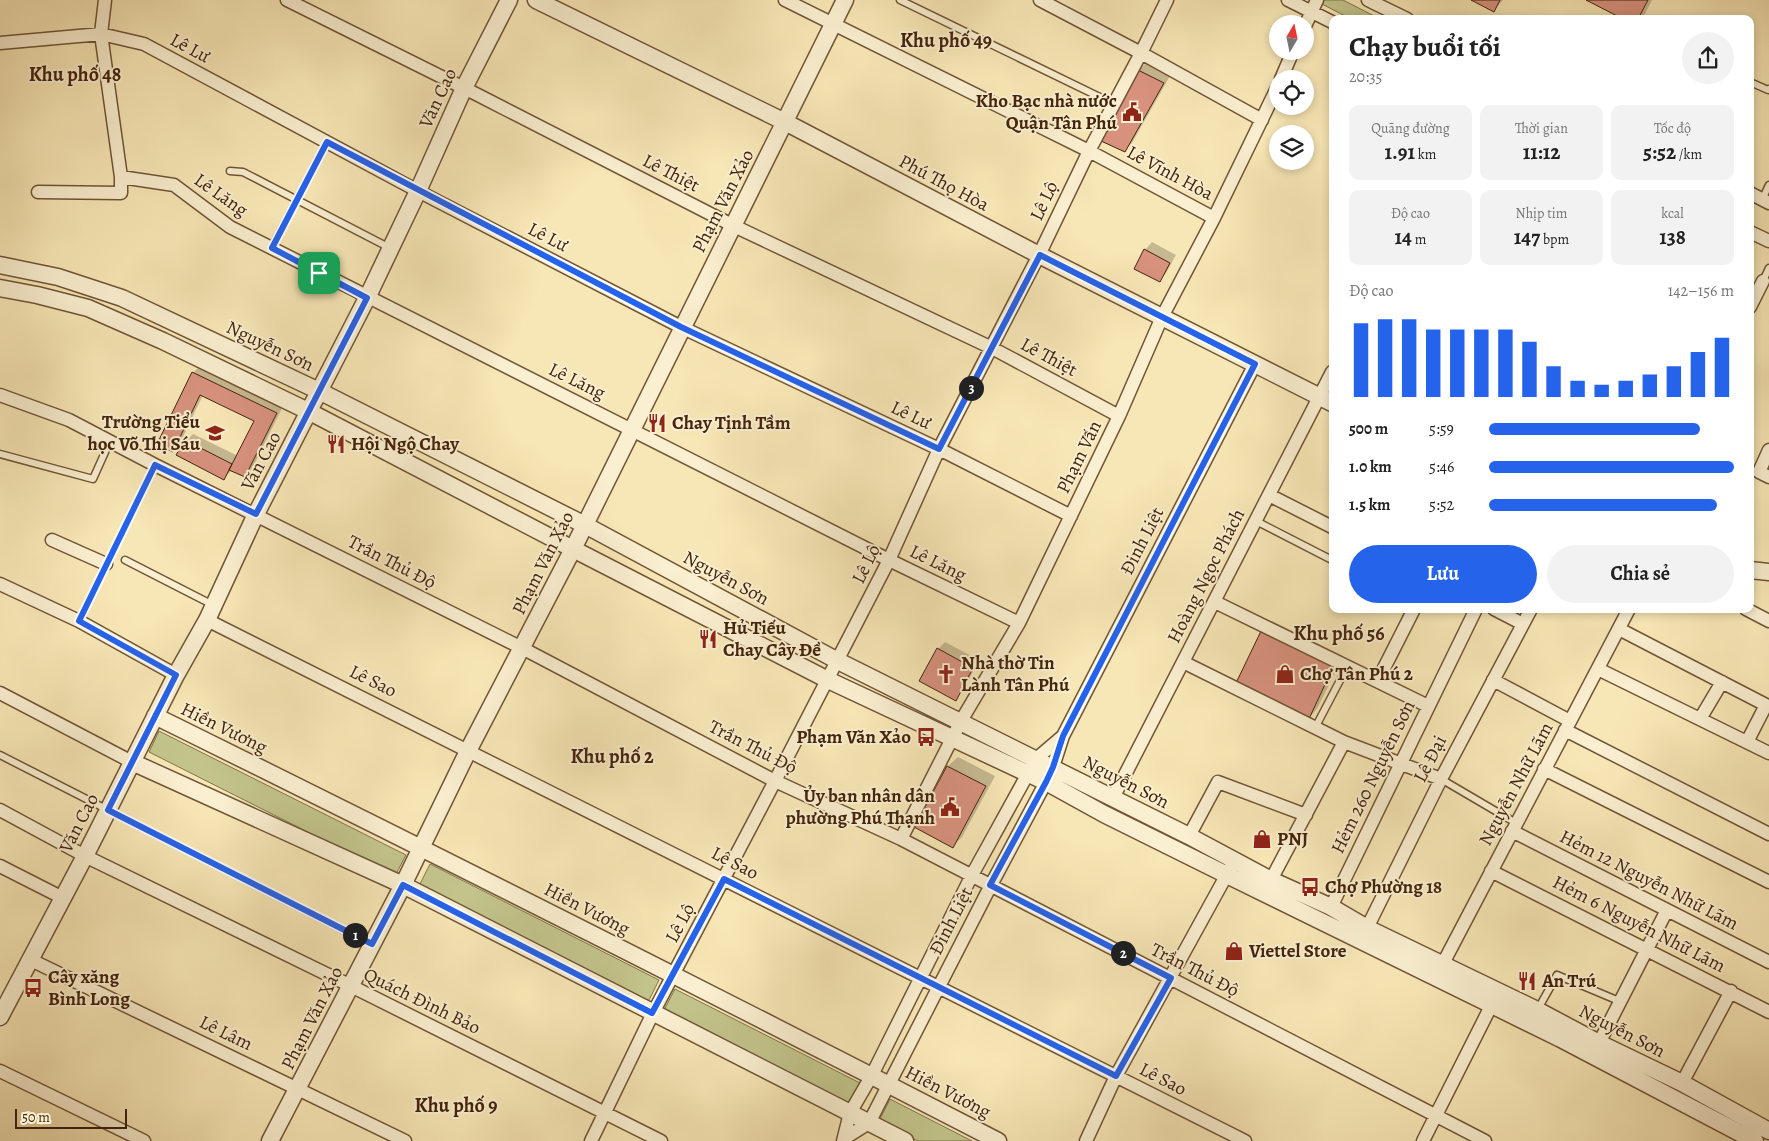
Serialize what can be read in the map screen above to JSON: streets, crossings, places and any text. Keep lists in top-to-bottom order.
{
  "streets": {
    "street": [
      "Lê Lư",
      "Văn Cao",
      "Lê Thiệt",
      "Lê Vĩnh Hòa",
      "Phú Thọ Hòa",
      "Lê Lăng",
      "Phạm Văn Xảo",
      "Lê Lộ",
      "Nguyễn Sơn",
      "Phạm Vấn",
      "Đinh Liệt",
      "Trần Thủ Độ",
      "Hoàng Ngọc Phách",
      "Lê Sao",
      "Hiền Vương",
      "Lê Đại",
      "Hẻm 260 Nguyễn Sơn",
      "Nguyễn Nhữ Lãm",
      "Hẻm 12 Nguyễn Nhữ Lãm",
      "Hẻm 6 Nguyễn Nhữ Lãm",
      "Quách Đình Bảo",
      "Lê Lâm"
    ]
  },
  "crossings": [
    ["Lê Lư", "Văn Cao"],
    ["Lê Lư", "Phạm Văn Xảo"],
    ["Lê Lư", "Lê Lộ"],
    ["Lê Lư", "Phạm Vấn"],
    ["Văn Cao", "Lê Thiệt"],
    ["Văn Cao", "Lê Lăng"],
    ["Văn Cao", "Nguyễn Sơn"],
    ["Văn Cao", "Trần Thủ Độ"],
    ["Văn Cao", "Lê Sao"],
    ["Văn Cao", "Hiền Vương"],
    ["Văn Cao", "Quách Đình Bảo"],
    ["Văn Cao", "Lê Lâm"],
    ["Lê Thiệt", "Phạm Văn Xảo"],
    ["Lê Thiệt", "Lê Lộ"],
    ["Lê Thiệt", "Phạm Vấn"],
    ["Lê Vĩnh Hòa", "Phạm Văn Xảo"],
    ["Lê Vĩnh Hòa", "Lê Lộ"],
    ["Lê Vĩnh Hòa", "Phạm Vấn"],
    ["Phú Thọ Hòa", "Phạm Văn Xảo"],
    ["Phú Thọ Hòa", "Lê Lộ"],
    ["Phú Thọ Hòa", "Phạm Vấn"],
    ["Phú Thọ Hòa", "Đinh Liệt"],
    ["Phú Thọ Hòa", "Hoàng Ngọc Phách"],
    ["Lê Lăng", "Phạm Văn Xảo"],
    ["Lê Lăng", "Lê Lộ"],
    ["Lê Lăng", "Phạm Vấn"],
    ["Phạm Văn Xảo", "Nguyễn Sơn"],
    ["Phạm Văn Xảo", "Trần Thủ Độ"],
    ["Phạm Văn Xảo", "Lê Sao"],
    ["Phạm Văn Xảo", "Hiền Vương"],
    ["Phạm Văn Xảo", "Quách Đình Bảo"],
    ["Phạm Văn Xảo", "Lê Lâm"],
    ["Lê Lộ", "Nguyễn Sơn"],
    ["Lê Lộ", "Trần Thủ Độ"],
    ["Lê Lộ", "Lê Sao"],
    ["Lê Lộ", "Hiền Vương"],
    ["Lê Lộ", "Quách Đình Bảo"],
    ["Nguyễn Sơn", "Phạm Vấn"],
    ["Nguyễn Sơn", "Đinh Liệt"],
    ["Nguyễn Sơn", "Hoàng Ngọc Phách"],
    ["Nguyễn Sơn", "Lê Đại"],
    ["Nguyễn Sơn", "Hẻm 260 Nguyễn Sơn"],
    ["Nguyễn Sơn", "Nguyễn Nhữ Lãm"],
    ["Phạm Vấn", "Trần Thủ Độ"],
    ["Đinh Liệt", "Trần Thủ Độ"],
    ["Đinh Liệt", "Lê Sao"],
    ["Đinh Liệt", "Hiền Vương"],
    ["Nguyễn Nhữ Lãm", "Hẻm 12 Nguyễn Nhữ Lãm"],
    ["Nguyễn Nhữ Lãm", "Hẻm 6 Nguyễn Nhữ Lãm"]
  ],
  "districts": [
    "Khu phố 49",
    "Khu phố 48",
    "Khu phố 56",
    "Khu phố 2",
    "Khu phố 9"
  ],
  "places": {
    "public building": ["Kho Bạc nhà nước Quận Tân Phú", "Ủy ban nhân dân phường Phú Thạnh"],
    "restaurant": [
      "Chay Tịnh Tầm",
      "Hội Ngộ Chay",
      "Hủ Tiếu Chay Cây Đề",
      "An Trú"
    ],
    "school or university": ["Trường Tiểu học Võ Thị Sáu"],
    "church": ["Nhà thờ Tin Lành Tân Phú"],
    "shop": ["Chợ Tân Phú 2", "PNJ", "Viettel Store"],
    "bus stop": ["Phạm Văn Xảo", "Chợ Phường 18", "Cây xăng Bình Long"]
  },
  "scale_bar": "50 m",
  "north": "top",
  "page": {
    "heading": ["Chạy buổi tối", "20:35"],
    "stats": [
      ["Quãng đường", "1.91 km"],
      ["Thời gian", "11:12"],
      ["Tốc độ", "5:52 /km"],
      ["Độ cao", "14 m"],
      ["Nhịp tim", "147 bpm"],
      ["kcal", "138"]
    ],
    "chart": ["Độ cao", "142–156 m"],
    "pins": ["3", "1", "2"],
    "list": [
      {
        "name": "500 m",
        "note": "5:59"
      },
      {
        "name": "1.0 km",
        "note": "5:46"
      },
      {
        "name": "1.5 km",
        "note": "5:52"
      }
    ],
    "buttons": ["Lưu", "Chia sẻ"],
    "scale": "50 m"
  }
}
